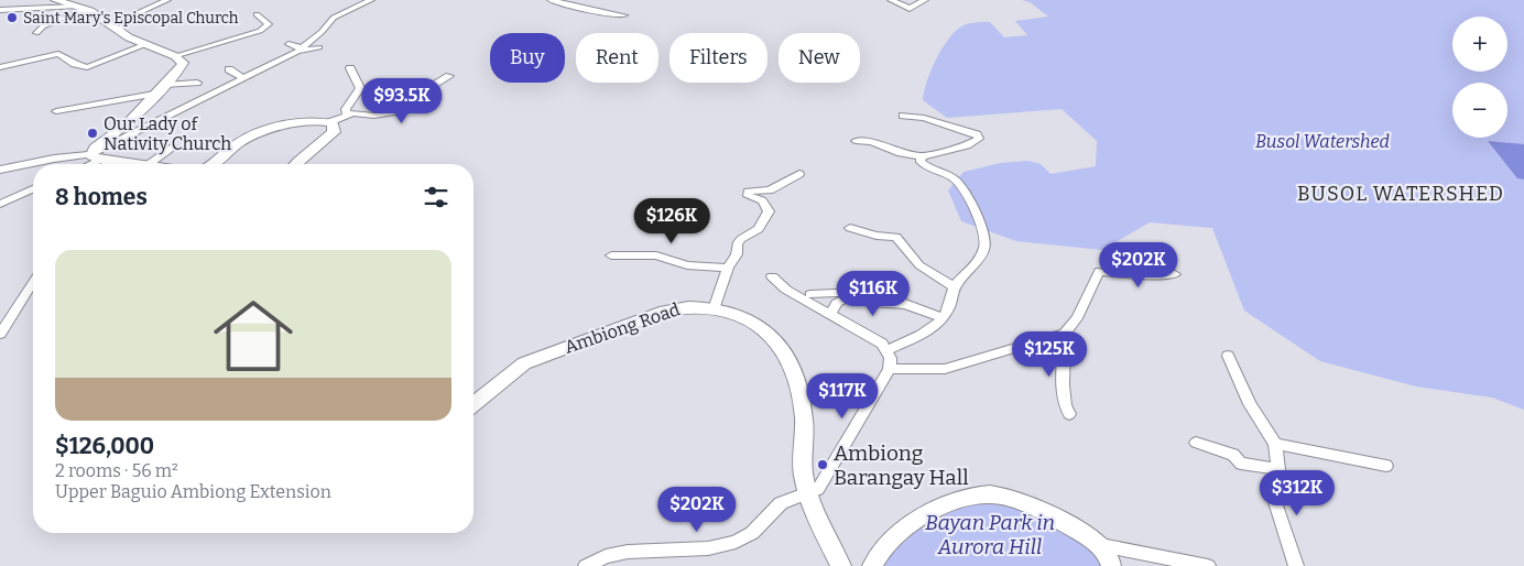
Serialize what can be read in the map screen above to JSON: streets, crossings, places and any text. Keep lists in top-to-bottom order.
{
  "streets": {
    "main road": ["Ambiong Road"]
  },
  "districts": ["BUSOL WATERSHED"],
  "parks": ["Busol Watershed", "Bayan Park in Aurora Hill"],
  "places": ["Saint Mary's Episcopal Church", "Our Lady of Nativity Church", "Ambiong Barangay Hall"],
  "page": {
    "map_buttons": ["+", "−"],
    "chip": [
      "Buy",
      "Rent",
      "Filters",
      "New"
    ],
    "price": [
      "$93.5K",
      "$126K",
      "$202K",
      "$116K",
      "$125K",
      "$117K",
      "$312K",
      "$202K"
    ],
    "heading": "8 homes",
    "list": [
      {
        "name": "$126,000",
        "note": "2 rooms · 56 m² · Upper Baguio Ambiong Extension"
      }
    ]
  }
}
